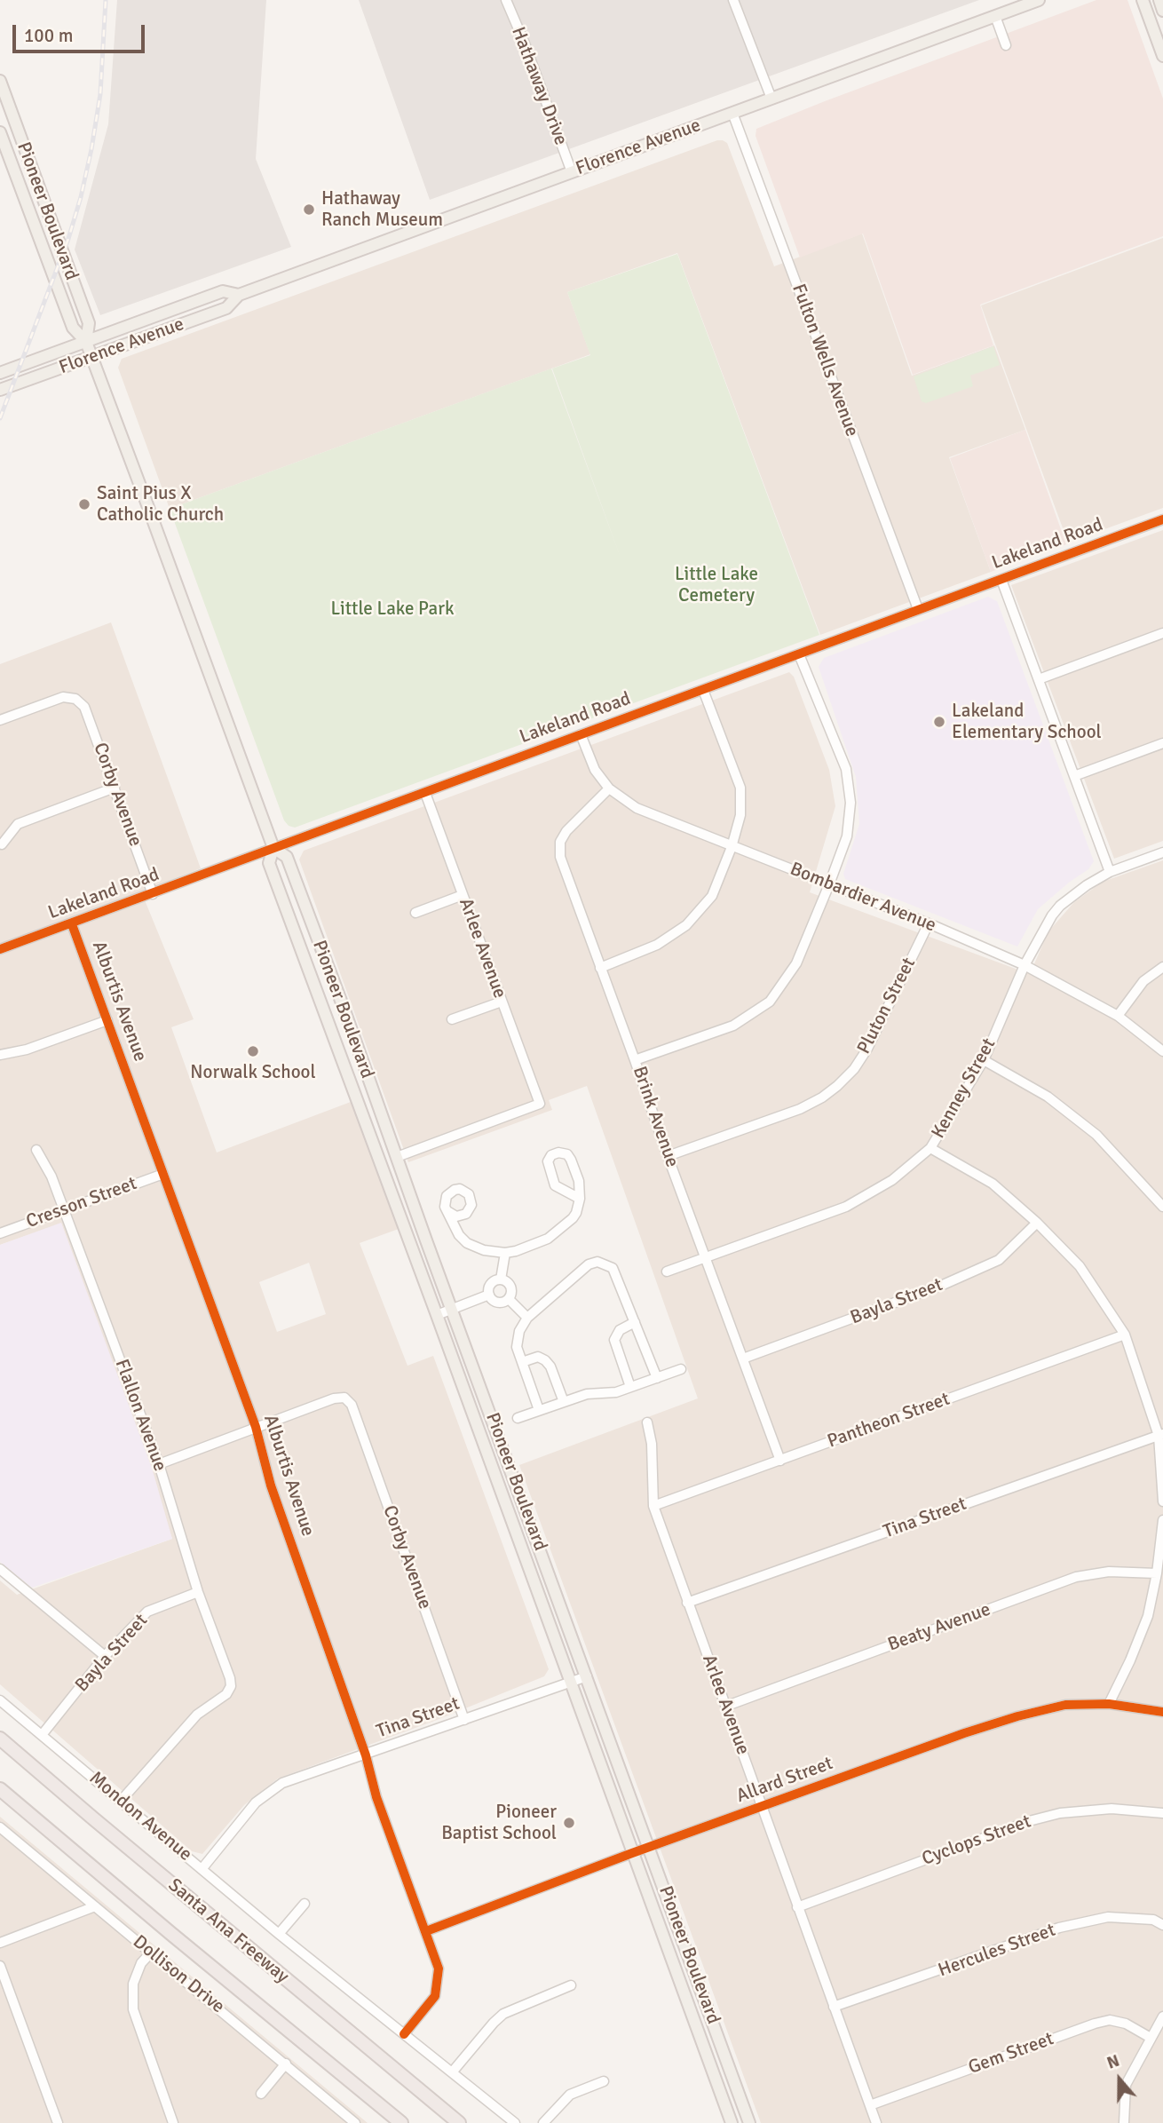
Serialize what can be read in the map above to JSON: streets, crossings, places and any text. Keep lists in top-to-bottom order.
{
  "streets": {
    "highway": ["Santa Ana Freeway"],
    "main road": ["Florence Avenue", "Pioneer Boulevard"],
    "street": [
      "Hathaway Drive",
      "Fulton Wells Avenue",
      "Lakeland Road",
      "Corby Avenue",
      "Bombardier Avenue",
      "Arlee Avenue",
      "Alburtis Avenue",
      "Pluton Street",
      "Kenney Street",
      "Brink Avenue",
      "Cresson Street",
      "Bayla Street",
      "Flallon Avenue",
      "Pantheon Street",
      "Tina Street",
      "Beaty Avenue",
      "Allard Street",
      "Mondon Avenue",
      "Cyclops Street",
      "Hercules Street",
      "Dollison Drive",
      "Gem Street"
    ]
  },
  "crossings": [
    ["Hathaway Drive", "Florence Avenue"],
    ["Florence Avenue", "Pioneer Boulevard"],
    ["Florence Avenue", "Fulton Wells Avenue"],
    ["Pioneer Boulevard", "Lakeland Road"],
    ["Pioneer Boulevard", "Arlee Avenue"],
    ["Pioneer Boulevard", "Tina Street"],
    ["Pioneer Boulevard", "Allard Street"],
    ["Fulton Wells Avenue", "Lakeland Road"],
    ["Lakeland Road", "Corby Avenue"],
    ["Lakeland Road", "Bombardier Avenue"],
    ["Lakeland Road", "Arlee Avenue"],
    ["Lakeland Road", "Alburtis Avenue"],
    ["Corby Avenue", "Alburtis Avenue"],
    ["Corby Avenue", "Tina Street"],
    ["Bombardier Avenue", "Pluton Street"],
    ["Bombardier Avenue", "Kenney Street"],
    ["Bombardier Avenue", "Brink Avenue"],
    ["Arlee Avenue", "Pantheon Street"],
    ["Arlee Avenue", "Tina Street"],
    ["Arlee Avenue", "Beaty Avenue"],
    ["Arlee Avenue", "Allard Street"],
    ["Arlee Avenue", "Cyclops Street"],
    ["Arlee Avenue", "Hercules Street"],
    ["Arlee Avenue", "Gem Street"],
    ["Alburtis Avenue", "Cresson Street"],
    ["Alburtis Avenue", "Tina Street"],
    ["Alburtis Avenue", "Allard Street"],
    ["Alburtis Avenue", "Mondon Avenue"],
    ["Pluton Street", "Brink Avenue"],
    ["Kenney Street", "Brink Avenue"],
    ["Brink Avenue", "Bayla Street"],
    ["Brink Avenue", "Pantheon Street"],
    ["Cresson Street", "Flallon Avenue"],
    ["Bayla Street", "Flallon Avenue"],
    ["Bayla Street", "Mondon Avenue"],
    ["Flallon Avenue", "Mondon Avenue"],
    ["Tina Street", "Mondon Avenue"]
  ],
  "parks": ["Little Lake Cemetery", "Little Lake Park"],
  "places": [
    "Hathaway Ranch Museum",
    "Saint Pius X Catholic Church",
    "Lakeland Elementary School",
    "Norwalk School",
    "Pioneer Baptist School"
  ],
  "scale_bar": "100 m",
  "north": "top"
}
